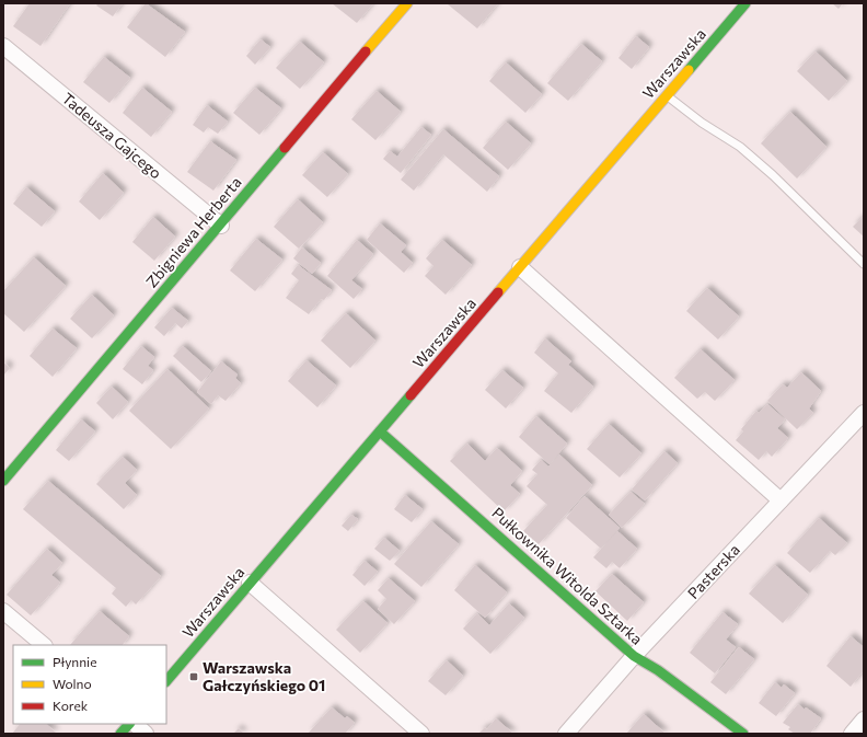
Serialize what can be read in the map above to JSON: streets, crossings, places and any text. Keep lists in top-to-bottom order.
{
  "streets": {
    "street": [
      "Warszawska",
      "Tadeusza Gajcego",
      "Zbigniewa Herberta",
      "Pasterska",
      "Pułkownika Witolda Sztarka"
    ]
  },
  "crossings": [
    ["Warszawska", "Pułkownika Witolda Sztarka"],
    ["Tadeusza Gajcego", "Zbigniewa Herberta"],
    ["Pasterska", "Pułkownika Witolda Sztarka"]
  ],
  "places": {
    "transit": ["Warszawska Gałczyńskiego 01"]
  },
  "legend": ["Płynnie", "Wolno", "Korek"]
}
